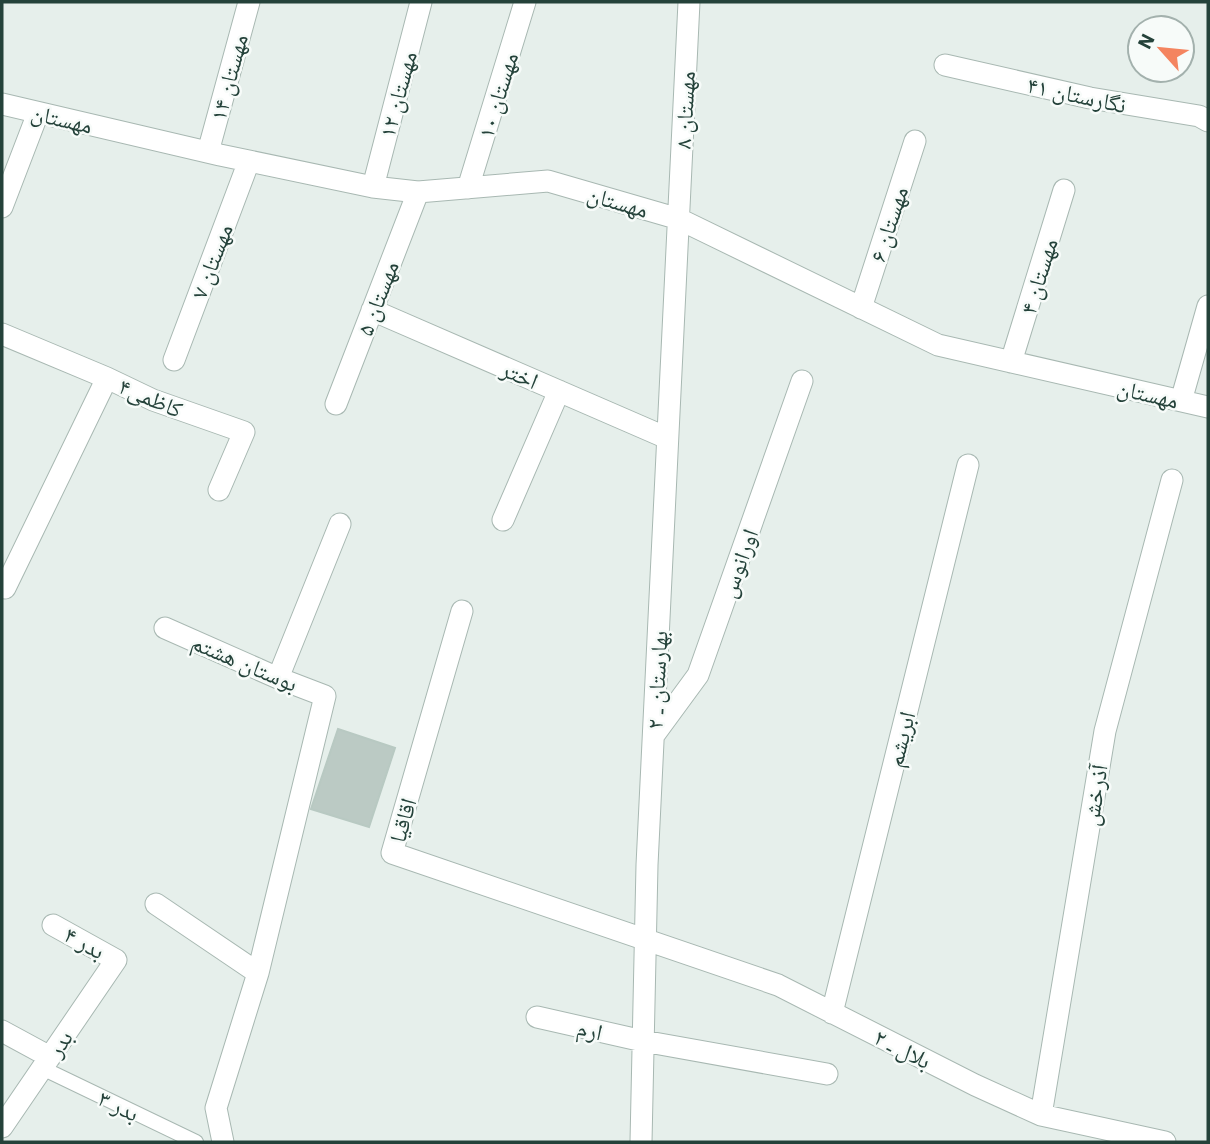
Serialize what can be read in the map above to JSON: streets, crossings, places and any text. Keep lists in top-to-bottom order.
{
  "streets": {
    "street": [
      "مهستان ۱۴",
      "مهستان ۱۲",
      "نگارستان ۴۱",
      "مهستان ۱۰",
      "مهستان ۸",
      "مهستان",
      "مهستان ۶",
      "مهستان ۷",
      "مهستان ۴",
      "مهستان ۵",
      "اختر",
      "کاظمی۴",
      "اورانوس",
      "بوستان هشتم",
      "بهارستان ـ ۲",
      "ابریشم",
      "آذرخش",
      "اقاقیا",
      "بدر ۴",
      "ارم",
      "بدر",
      "بلال ـ ۲"
    ],
    "lane": ["بدر ۳"]
  },
  "crossings": [
    ["مهستان ۱۴", "مهستان"],
    ["مهستان ۱۲", "مهستان"],
    ["مهستان ۱۰", "مهستان"],
    ["مهستان ۸", "مهستان"],
    ["مهستان ۸", "بهارستان ـ ۲"],
    ["مهستان", "مهستان ۶"],
    ["مهستان", "مهستان ۷"],
    ["مهستان", "مهستان ۴"],
    ["مهستان", "مهستان ۵"],
    ["مهستان", "بهارستان ـ ۲"],
    ["مهستان ۵", "اختر"],
    ["اختر", "بهارستان ـ ۲"],
    ["اورانوس", "بهارستان ـ ۲"],
    ["بهارستان ـ ۲", "اقاقیا"],
    ["بهارستان ـ ۲", "ارم"],
    ["بهارستان ـ ۲", "بلال ـ ۲"],
    ["ابریشم", "بلال ـ ۲"],
    ["آذرخش", "بلال ـ ۲"],
    ["اقاقیا", "بلال ـ ۲"],
    ["بدر ۴", "بدر"],
    ["بدر", "بدر ۳"]
  ],
  "north": "top left"
}
